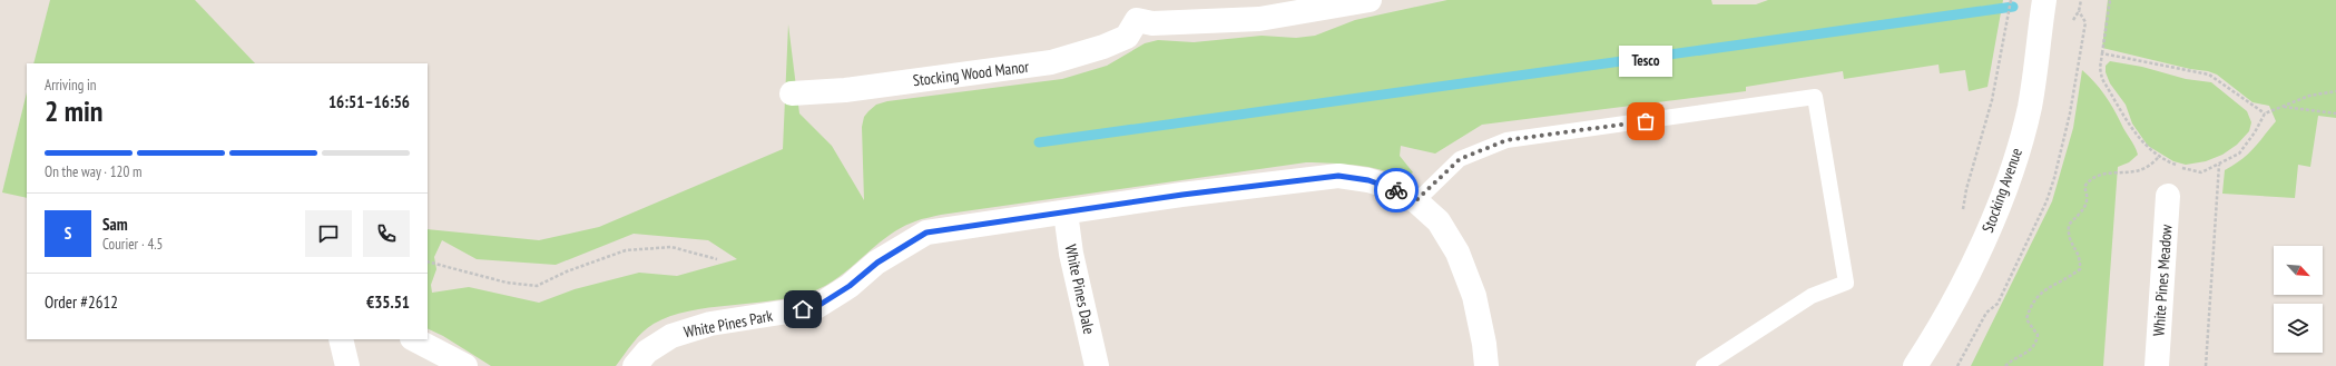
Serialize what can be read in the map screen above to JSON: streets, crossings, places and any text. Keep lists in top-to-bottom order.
{
  "streets": {
    "street": [
      "Stocking Wood Manor",
      "Stocking Avenue",
      "White Pines Meadow",
      "White Pines Dale",
      "White Pines Park"
    ]
  },
  "crossings": [
    ["White Pines Dale", "White Pines Park"]
  ],
  "places": ["Tesco"],
  "north": "bottom right",
  "page": {
    "bubble": "Tesco",
    "heading": ["2 min", "Arriving in", "16:51–16:56"],
    "panel": [
      "Sam",
      "Courier · 4.5",
      "Order #2612",
      "€35.51"
    ],
    "bar": "On the way · 120 m",
    "round": "S"
  }
}
